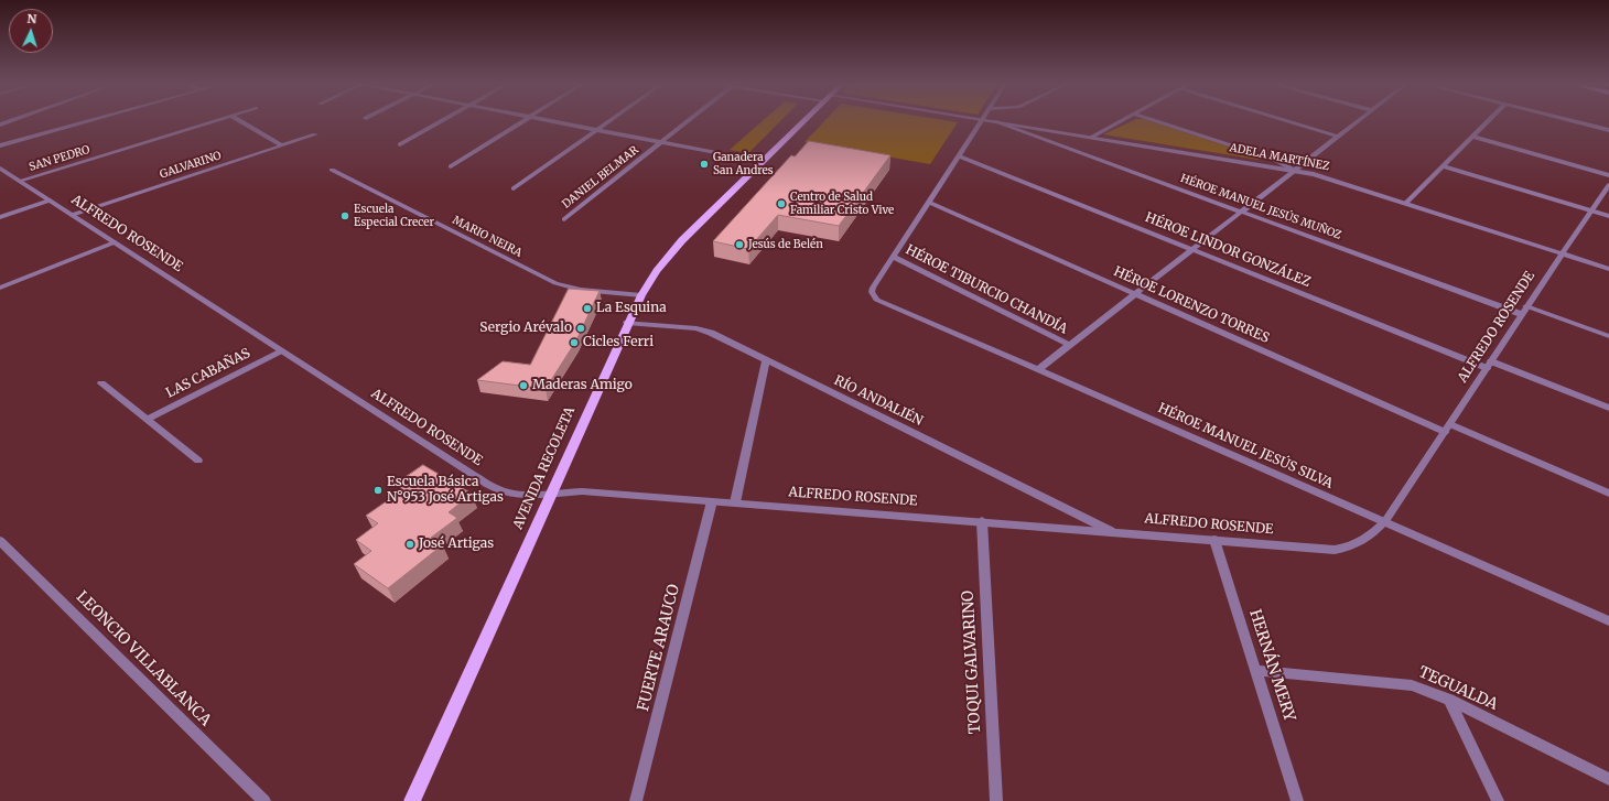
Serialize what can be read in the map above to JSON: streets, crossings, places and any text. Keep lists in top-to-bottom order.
{
  "streets": {
    "main road": ["AVENIDA RECOLETA"],
    "street": [
      "ADELA MARTÍNEZ",
      "SAN PEDRO",
      "GALVARINO",
      "DANIEL BELMAR",
      "HÉROE MANUEL JESÚS MUÑOZ",
      "ALFREDO ROSENDE",
      "MARIO NEIRA",
      "HÉROE LINDOR GONZÁLEZ",
      "HÉROE TIBURCIO CHANDÍA",
      "HÉROE LORENZO TORRES",
      "LAS CABAÑAS",
      "RÍO ANDALIÉN",
      "HÉROE MANUEL JESÚS SILVA",
      "FUERTE ARAUCO",
      "LEONCIO VILLABLANCA",
      "TOQUI GALVARINO",
      "HERNÁN MERY",
      "TEGUALDA"
    ]
  },
  "crossings": [
    ["ADELA MARTÍNEZ", "HÉROE MANUEL JESÚS MUÑOZ"],
    ["ADELA MARTÍNEZ", "ALFREDO ROSENDE"],
    ["SAN PEDRO", "ALFREDO ROSENDE"],
    ["GALVARINO", "ALFREDO ROSENDE"],
    ["HÉROE MANUEL JESÚS MUÑOZ", "ALFREDO ROSENDE"],
    ["ALFREDO ROSENDE", "HÉROE LINDOR GONZÁLEZ"],
    ["ALFREDO ROSENDE", "HÉROE LORENZO TORRES"],
    ["ALFREDO ROSENDE", "LAS CABAÑAS"],
    ["ALFREDO ROSENDE", "RÍO ANDALIÉN"],
    ["ALFREDO ROSENDE", "HÉROE MANUEL JESÚS SILVA"],
    ["ALFREDO ROSENDE", "AVENIDA RECOLETA"],
    ["ALFREDO ROSENDE", "FUERTE ARAUCO"],
    ["ALFREDO ROSENDE", "TOQUI GALVARINO"],
    ["ALFREDO ROSENDE", "HERNÁN MERY"],
    ["MARIO NEIRA", "AVENIDA RECOLETA"],
    ["HÉROE TIBURCIO CHANDÍA", "HÉROE MANUEL JESÚS SILVA"],
    ["RÍO ANDALIÉN", "AVENIDA RECOLETA"],
    ["HERNÁN MERY", "TEGUALDA"]
  ],
  "places": [
    "Ganadera San Andres",
    "Centro de Salud Familiar Cristo Vive",
    "Escuela Especial Crecer",
    "Jesús de Belén",
    "La Esquina",
    "Sergio Arévalo",
    "Cicles Ferri",
    "Maderas Amigo",
    "Escuela Básica N°953 José Artigas",
    "José Artigas"
  ],
  "north": "top"
}
